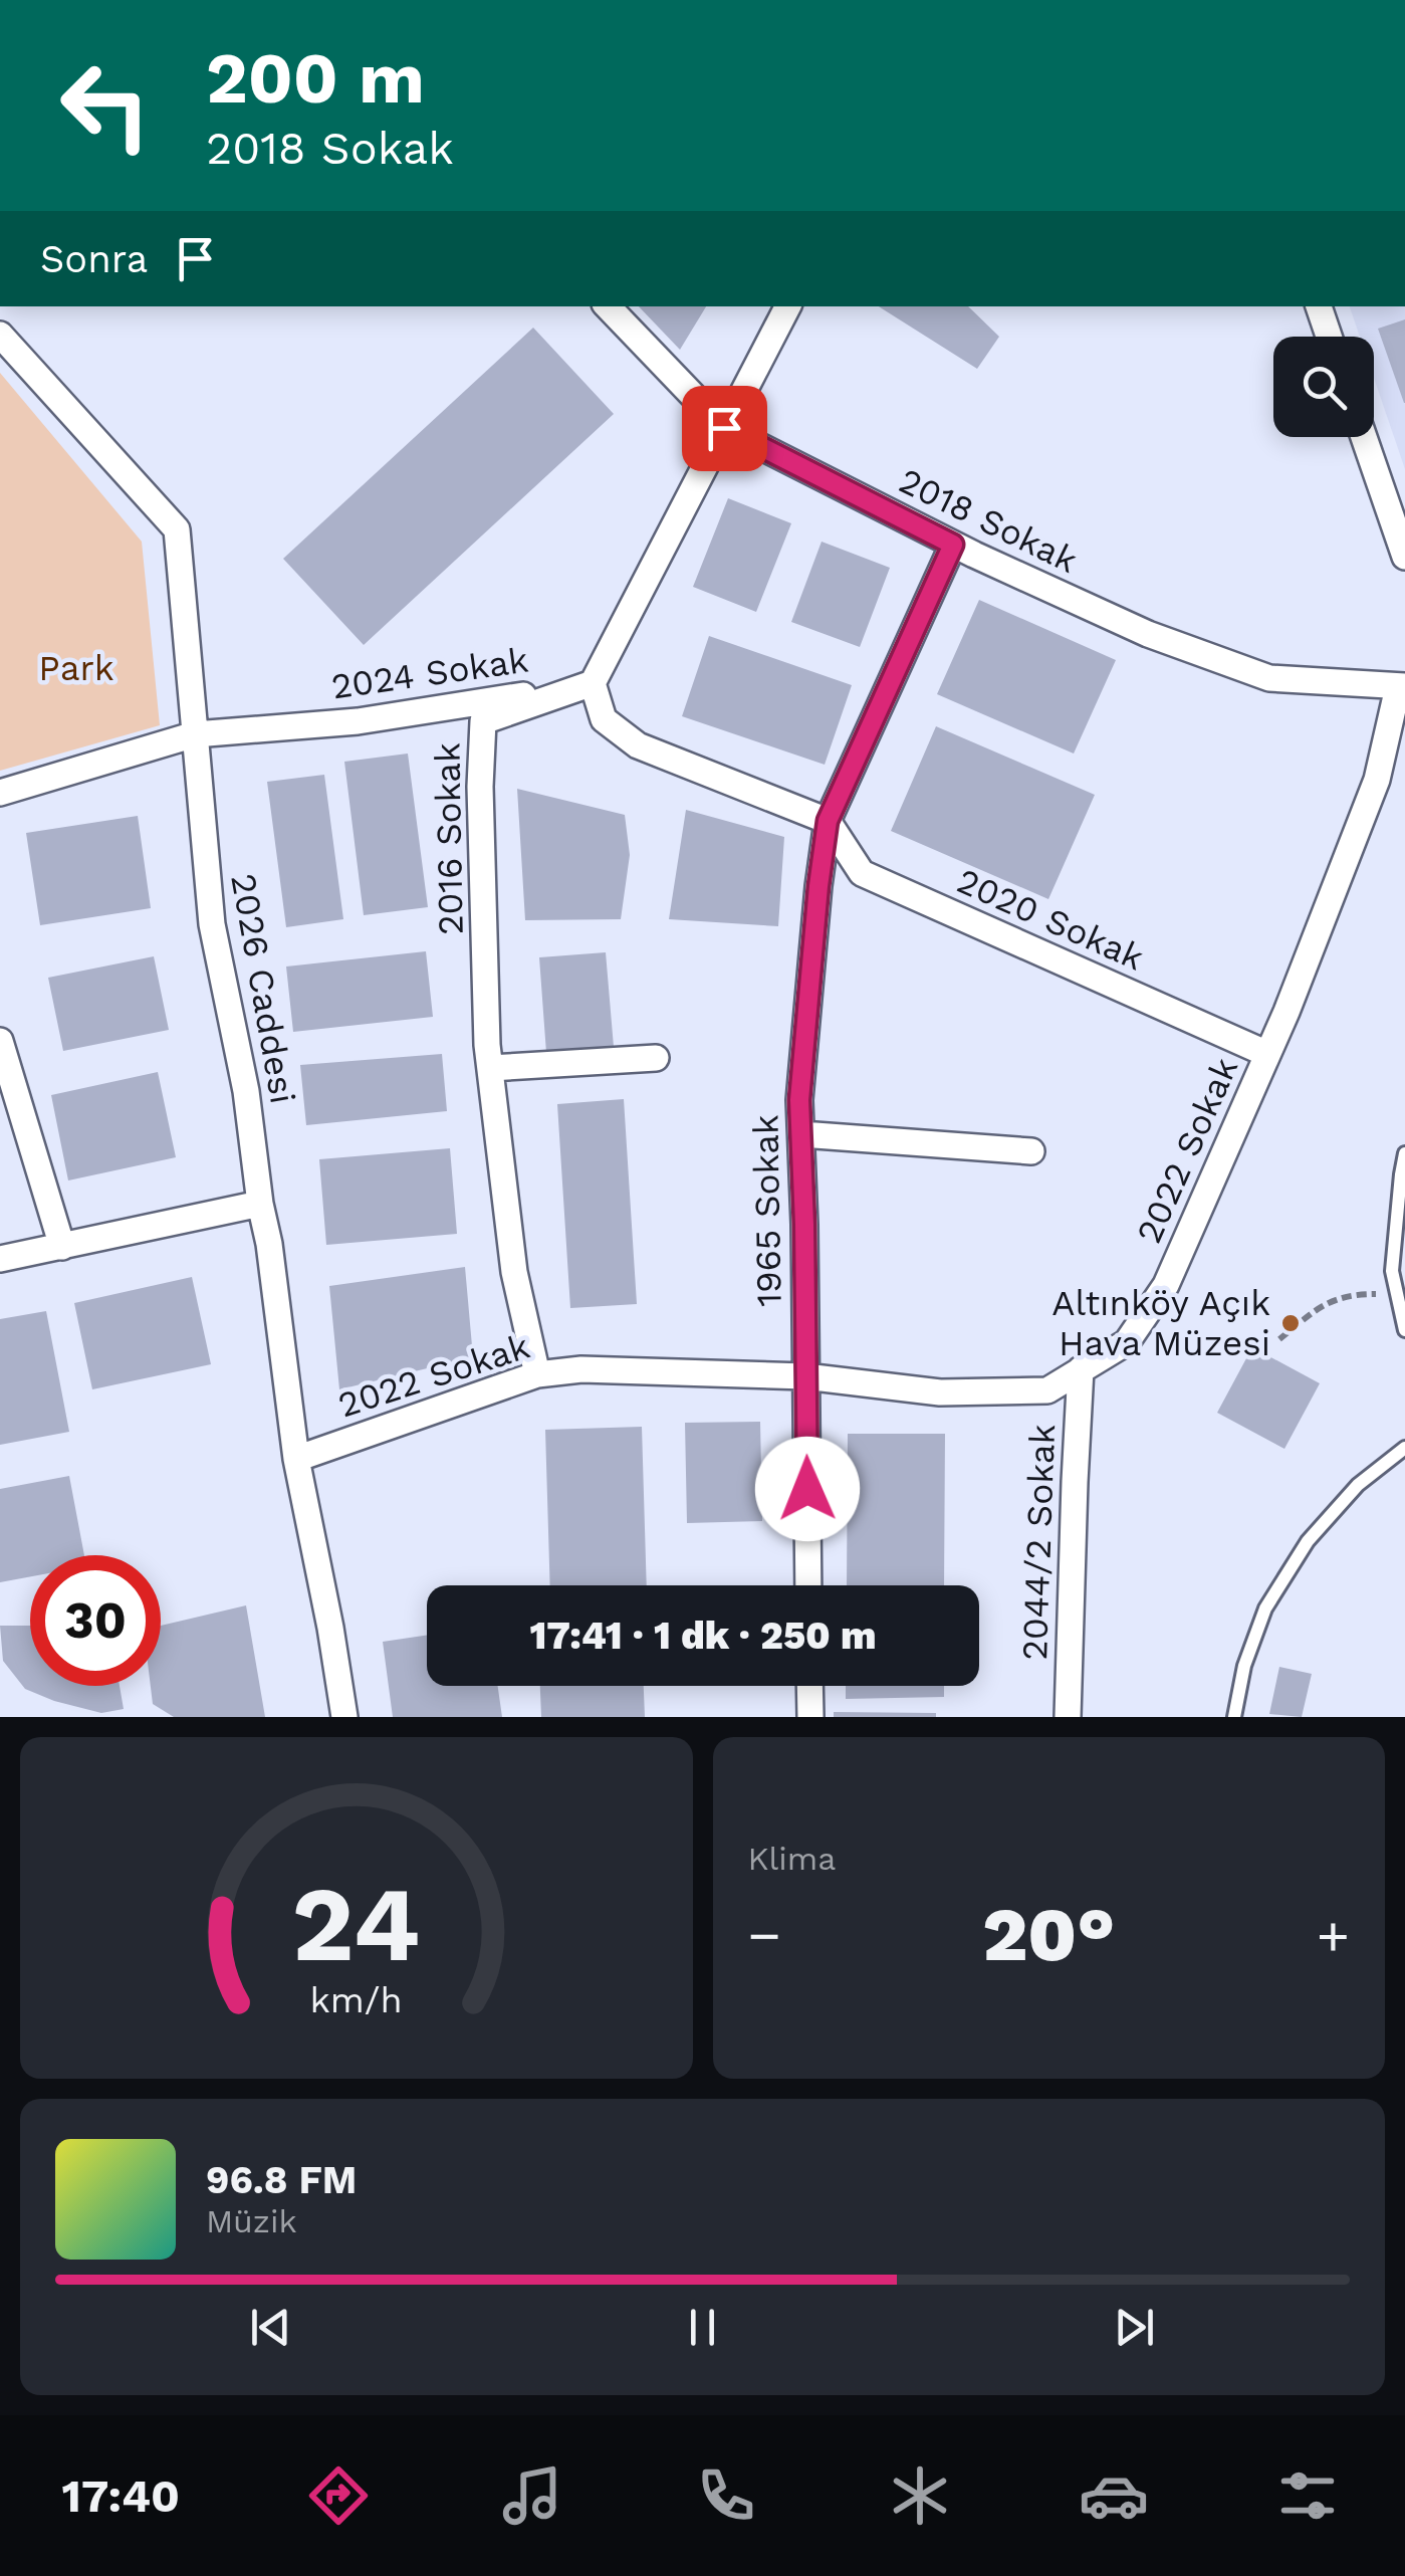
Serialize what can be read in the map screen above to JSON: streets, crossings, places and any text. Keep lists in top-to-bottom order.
{
  "streets": {
    "street": [
      "2018 Sokak",
      "2024 Sokak",
      "2016 Sokak",
      "2020 Sokak",
      "2026 Caddesi",
      "2022 Sokak",
      "1965 Sokak",
      "2044/2 Sokak"
    ]
  },
  "crossings": [
    ["2018 Sokak", "2022 Sokak"],
    ["2018 Sokak", "1965 Sokak"],
    ["2024 Sokak", "2016 Sokak"],
    ["2024 Sokak", "2026 Caddesi"],
    ["2016 Sokak", "2022 Sokak"],
    ["2020 Sokak", "2022 Sokak"],
    ["2020 Sokak", "1965 Sokak"],
    ["2026 Caddesi", "2022 Sokak"],
    ["2022 Sokak", "1965 Sokak"],
    ["2022 Sokak", "2044/2 Sokak"]
  ],
  "parks": ["Park"],
  "places": ["Altınköy Açık Hava Müzesi"],
  "page": {
    "turn": ["200 m", "2018 Sokak"],
    "then": "Sonra",
    "limit": "30",
    "trip": "17:41 · 1 dk · 250 m",
    "tile": "Klima",
    "heat": ["−", "20°", "+"],
    "song": ["96.8 FM", "Müzik"],
    "tabs": "17:40",
    "gauge": ["24", "km/h"]
  }
}
